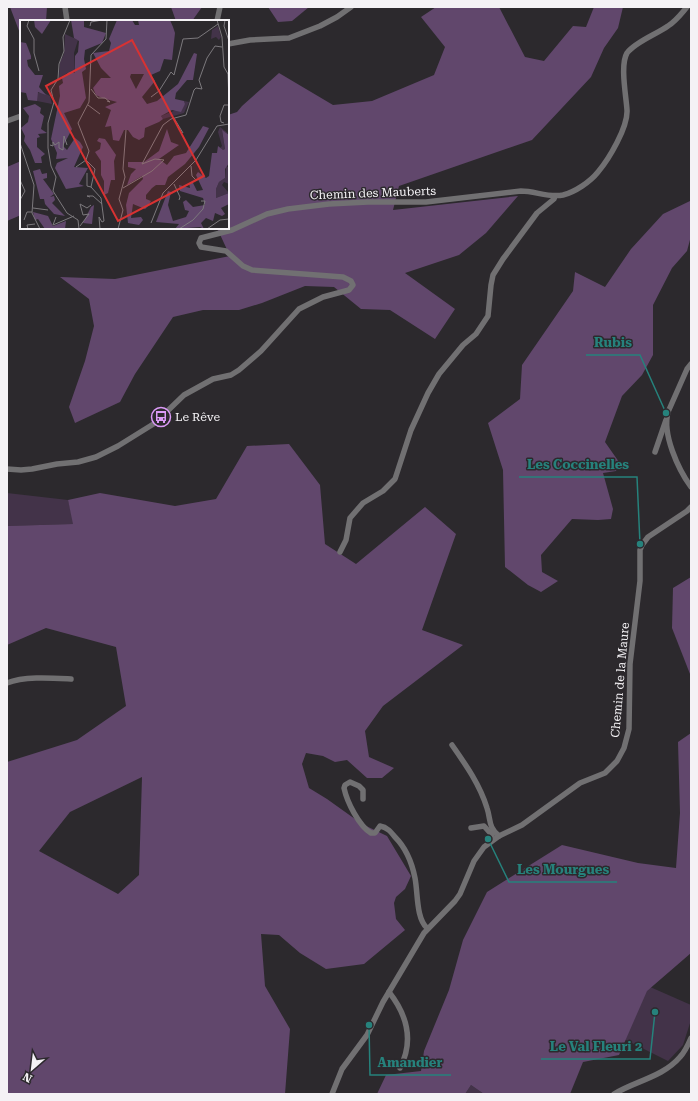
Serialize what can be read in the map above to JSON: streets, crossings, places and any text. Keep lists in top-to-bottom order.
{
  "streets": {
    "street": ["Chemin des Mauberts", "Chemin de la Maure"]
  },
  "places": {
    "other": [
      "Rubis",
      "Les Coccinelles",
      "Les Mourgues",
      "Le Val Fleuri 2",
      "Amandier"
    ],
    "bus stop": ["Le Rêve"]
  },
  "north": "bottom left"
}
